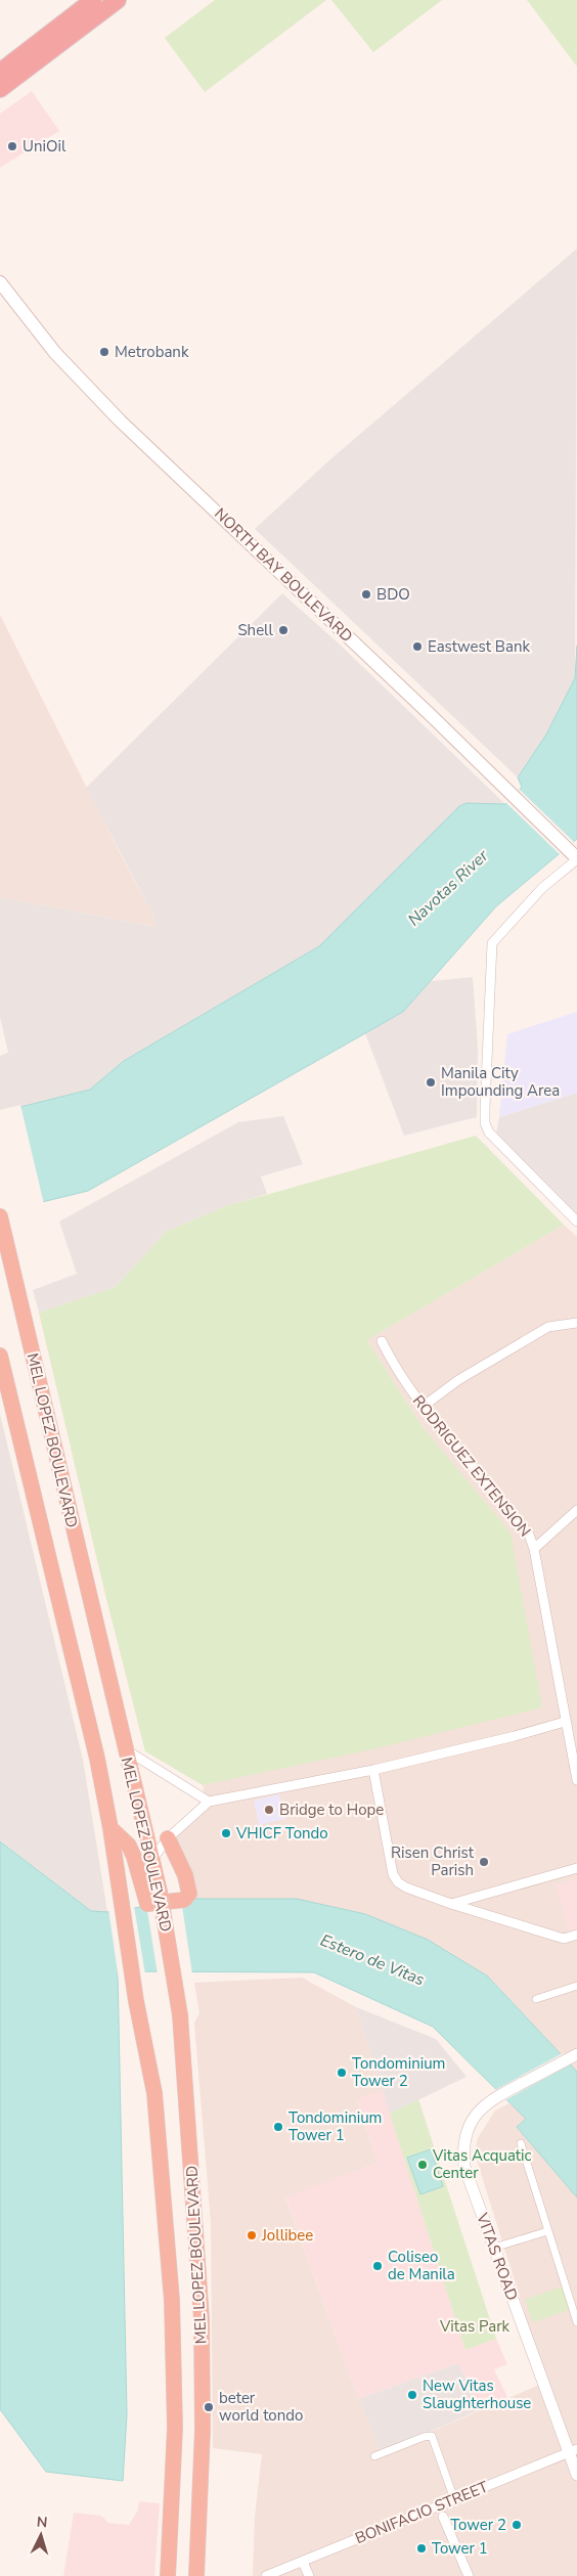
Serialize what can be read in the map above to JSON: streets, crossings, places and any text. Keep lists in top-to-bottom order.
{
  "streets": {
    "highway": ["MEL LOPEZ BOULEVARD"],
    "main road": ["NORTH BAY BOULEVARD"],
    "street": ["RODRIGUEZ EXTENSION", "VITAS ROAD", "BONIFACIO STREET"]
  },
  "crossings": [
    ["VITAS ROAD", "BONIFACIO STREET"]
  ],
  "water": ["Navotas River", "Estero de Vitas"],
  "parks": ["Vitas Park"],
  "places": [
    "UniOil",
    "Metrobank",
    "BDO",
    "Shell",
    "Eastwest Bank",
    "Manila City Impounding Area",
    "Bridge to Hope",
    "VHICF Tondo",
    "Risen Christ Parish",
    "Tondominium Tower 2",
    "Tondominium Tower 1",
    "Vitas Acquatic Center",
    "Jollibee",
    "Coliseo de Manila",
    "New Vitas Slaughterhouse",
    "beter world tondo",
    "Tower 2",
    "Tower 1"
  ],
  "north": "top"
}
